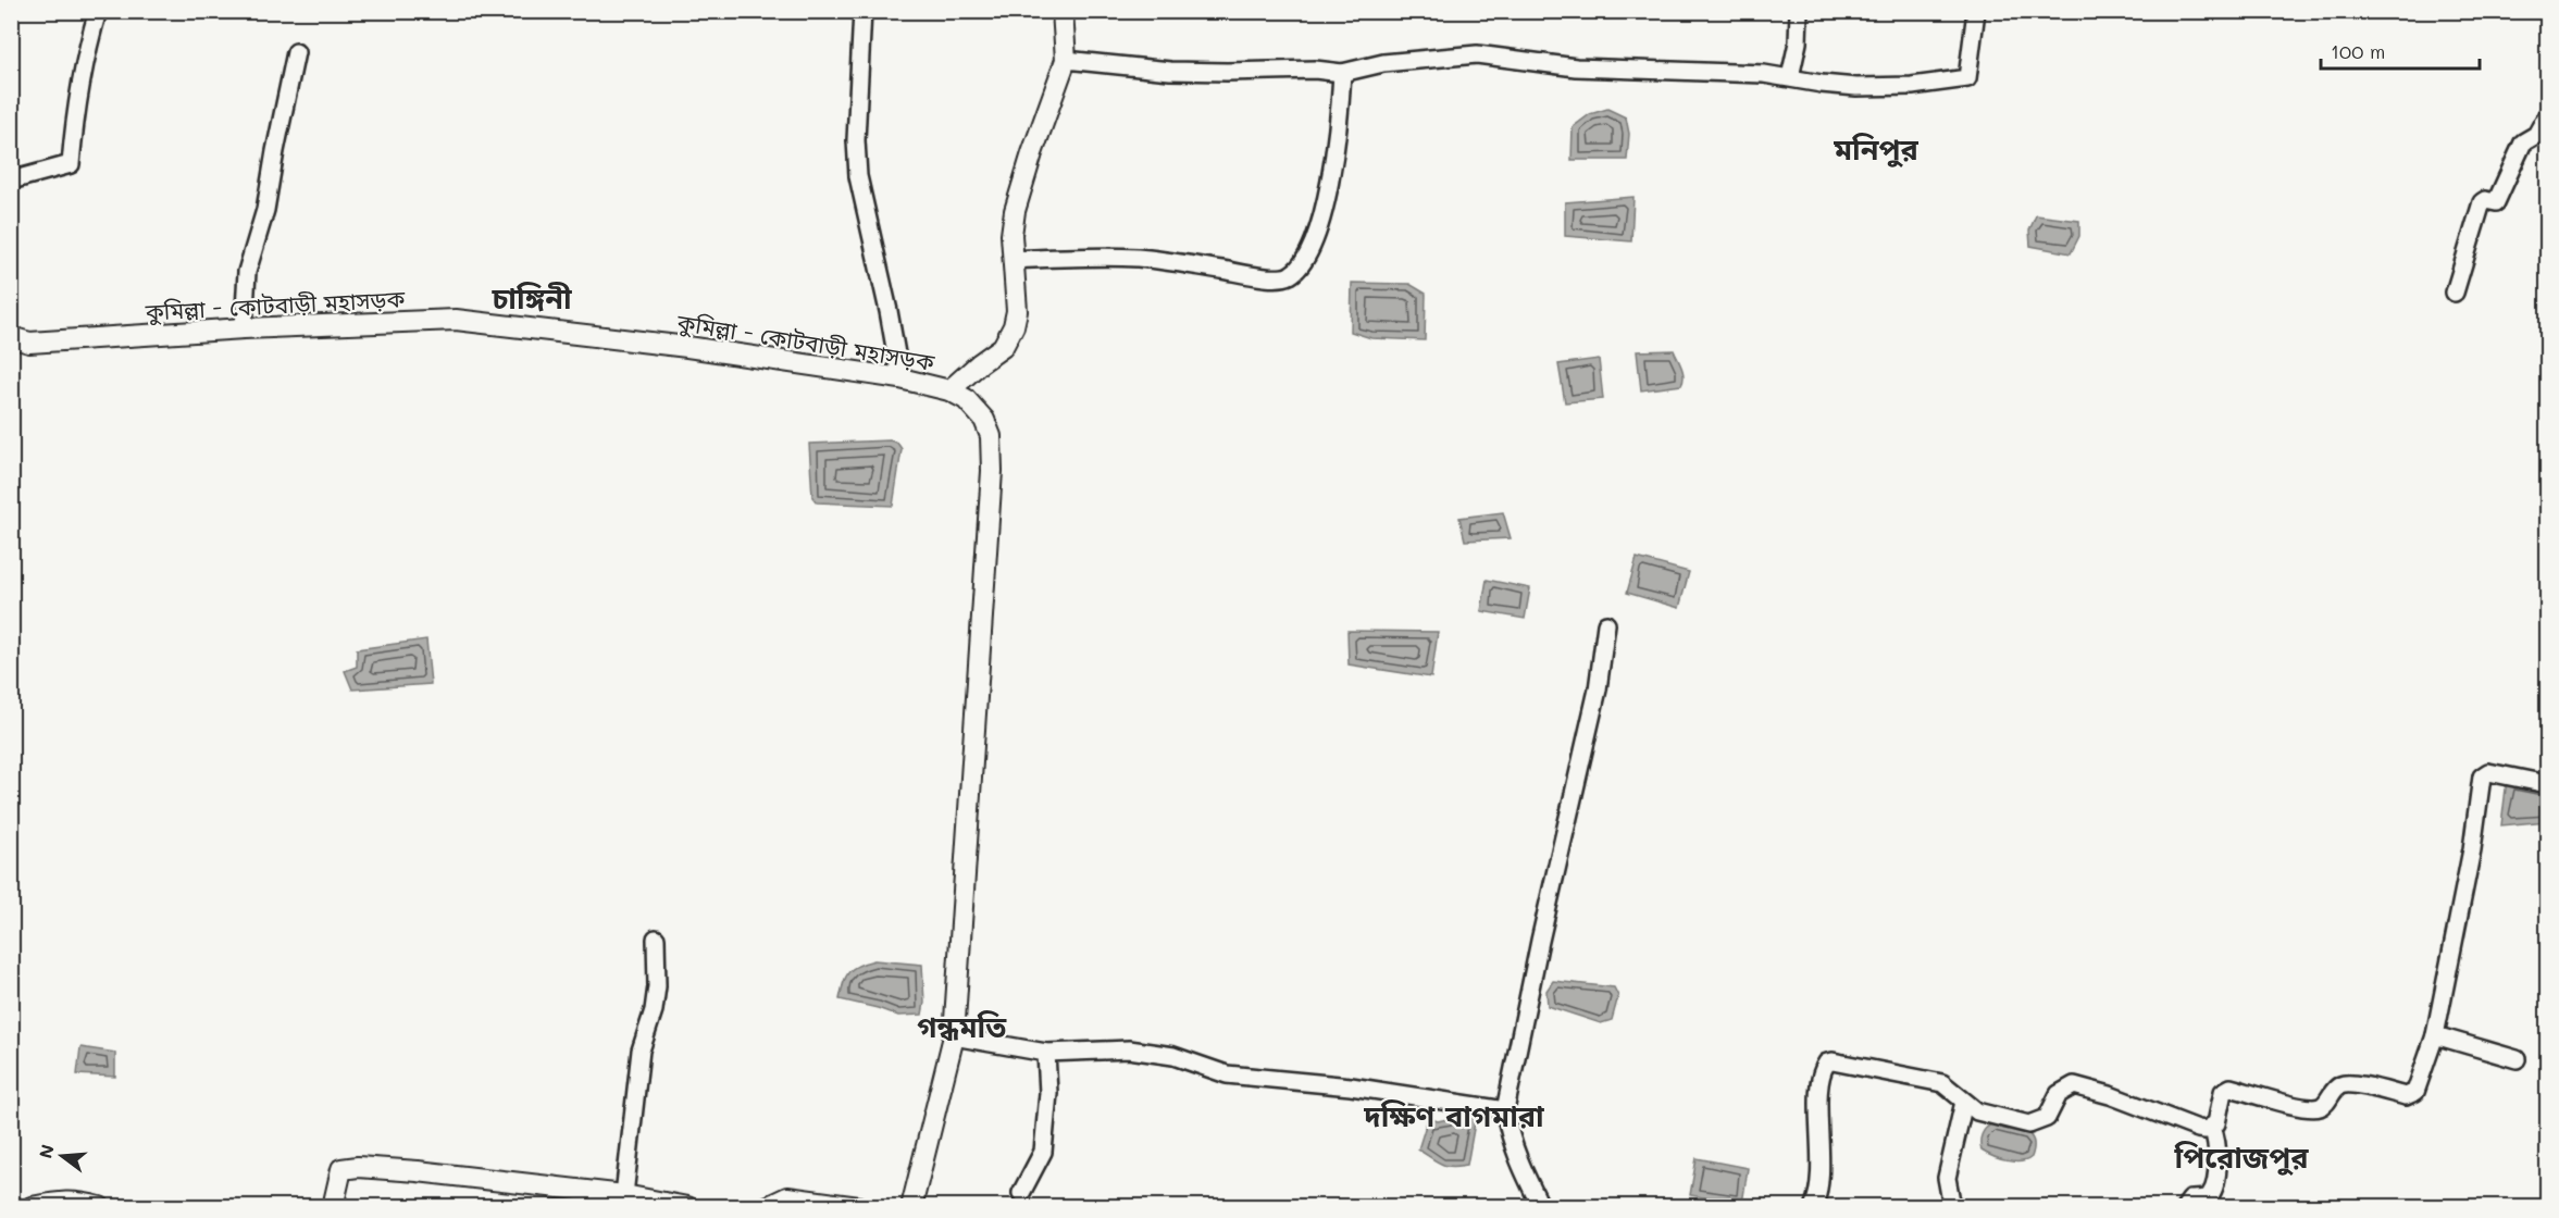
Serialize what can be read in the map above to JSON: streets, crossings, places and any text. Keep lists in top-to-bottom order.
{
  "streets": {
    "main road": ["কুমিল্লা - কোটবাড়ী মহাসড়ক"]
  },
  "districts": [
    "মনিপুর",
    "চাঙ্গিনী",
    "গন্ধমতি",
    "দক্ষিণ বাগমারা",
    "পিরোজপুর"
  ],
  "scale_bar": "100 m",
  "north": "left"
}
